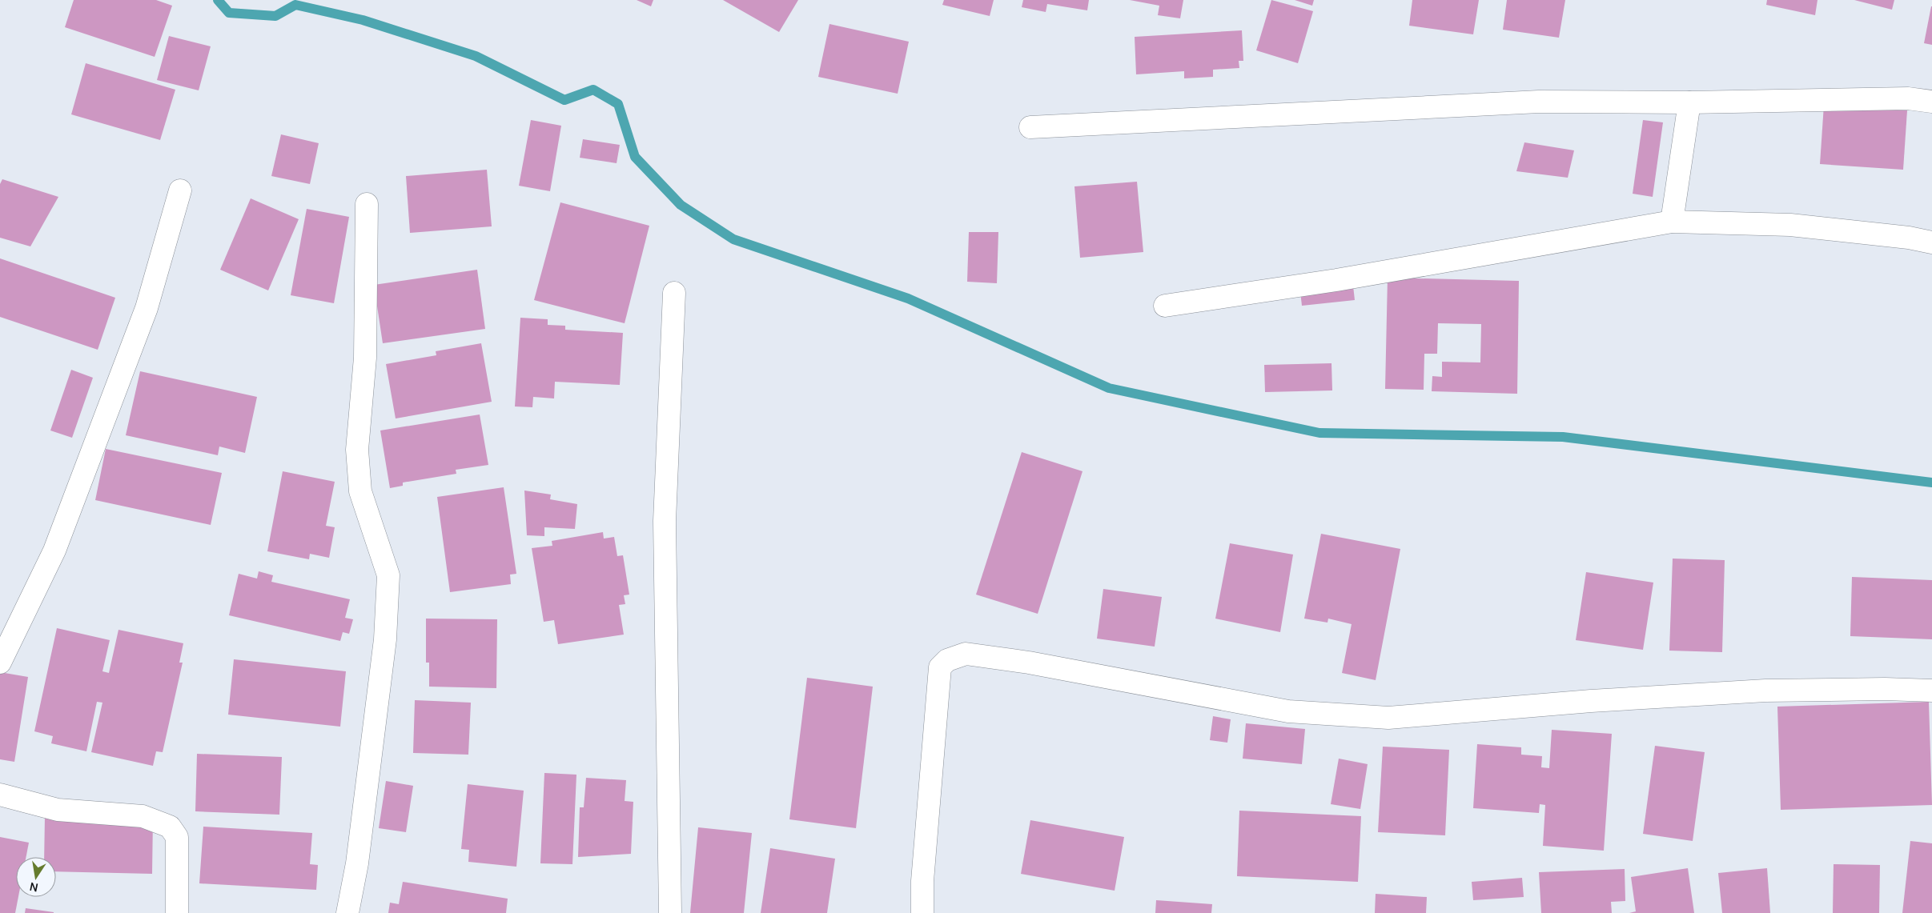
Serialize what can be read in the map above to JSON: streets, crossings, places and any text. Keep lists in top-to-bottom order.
{
  "north": "bottom"
}
